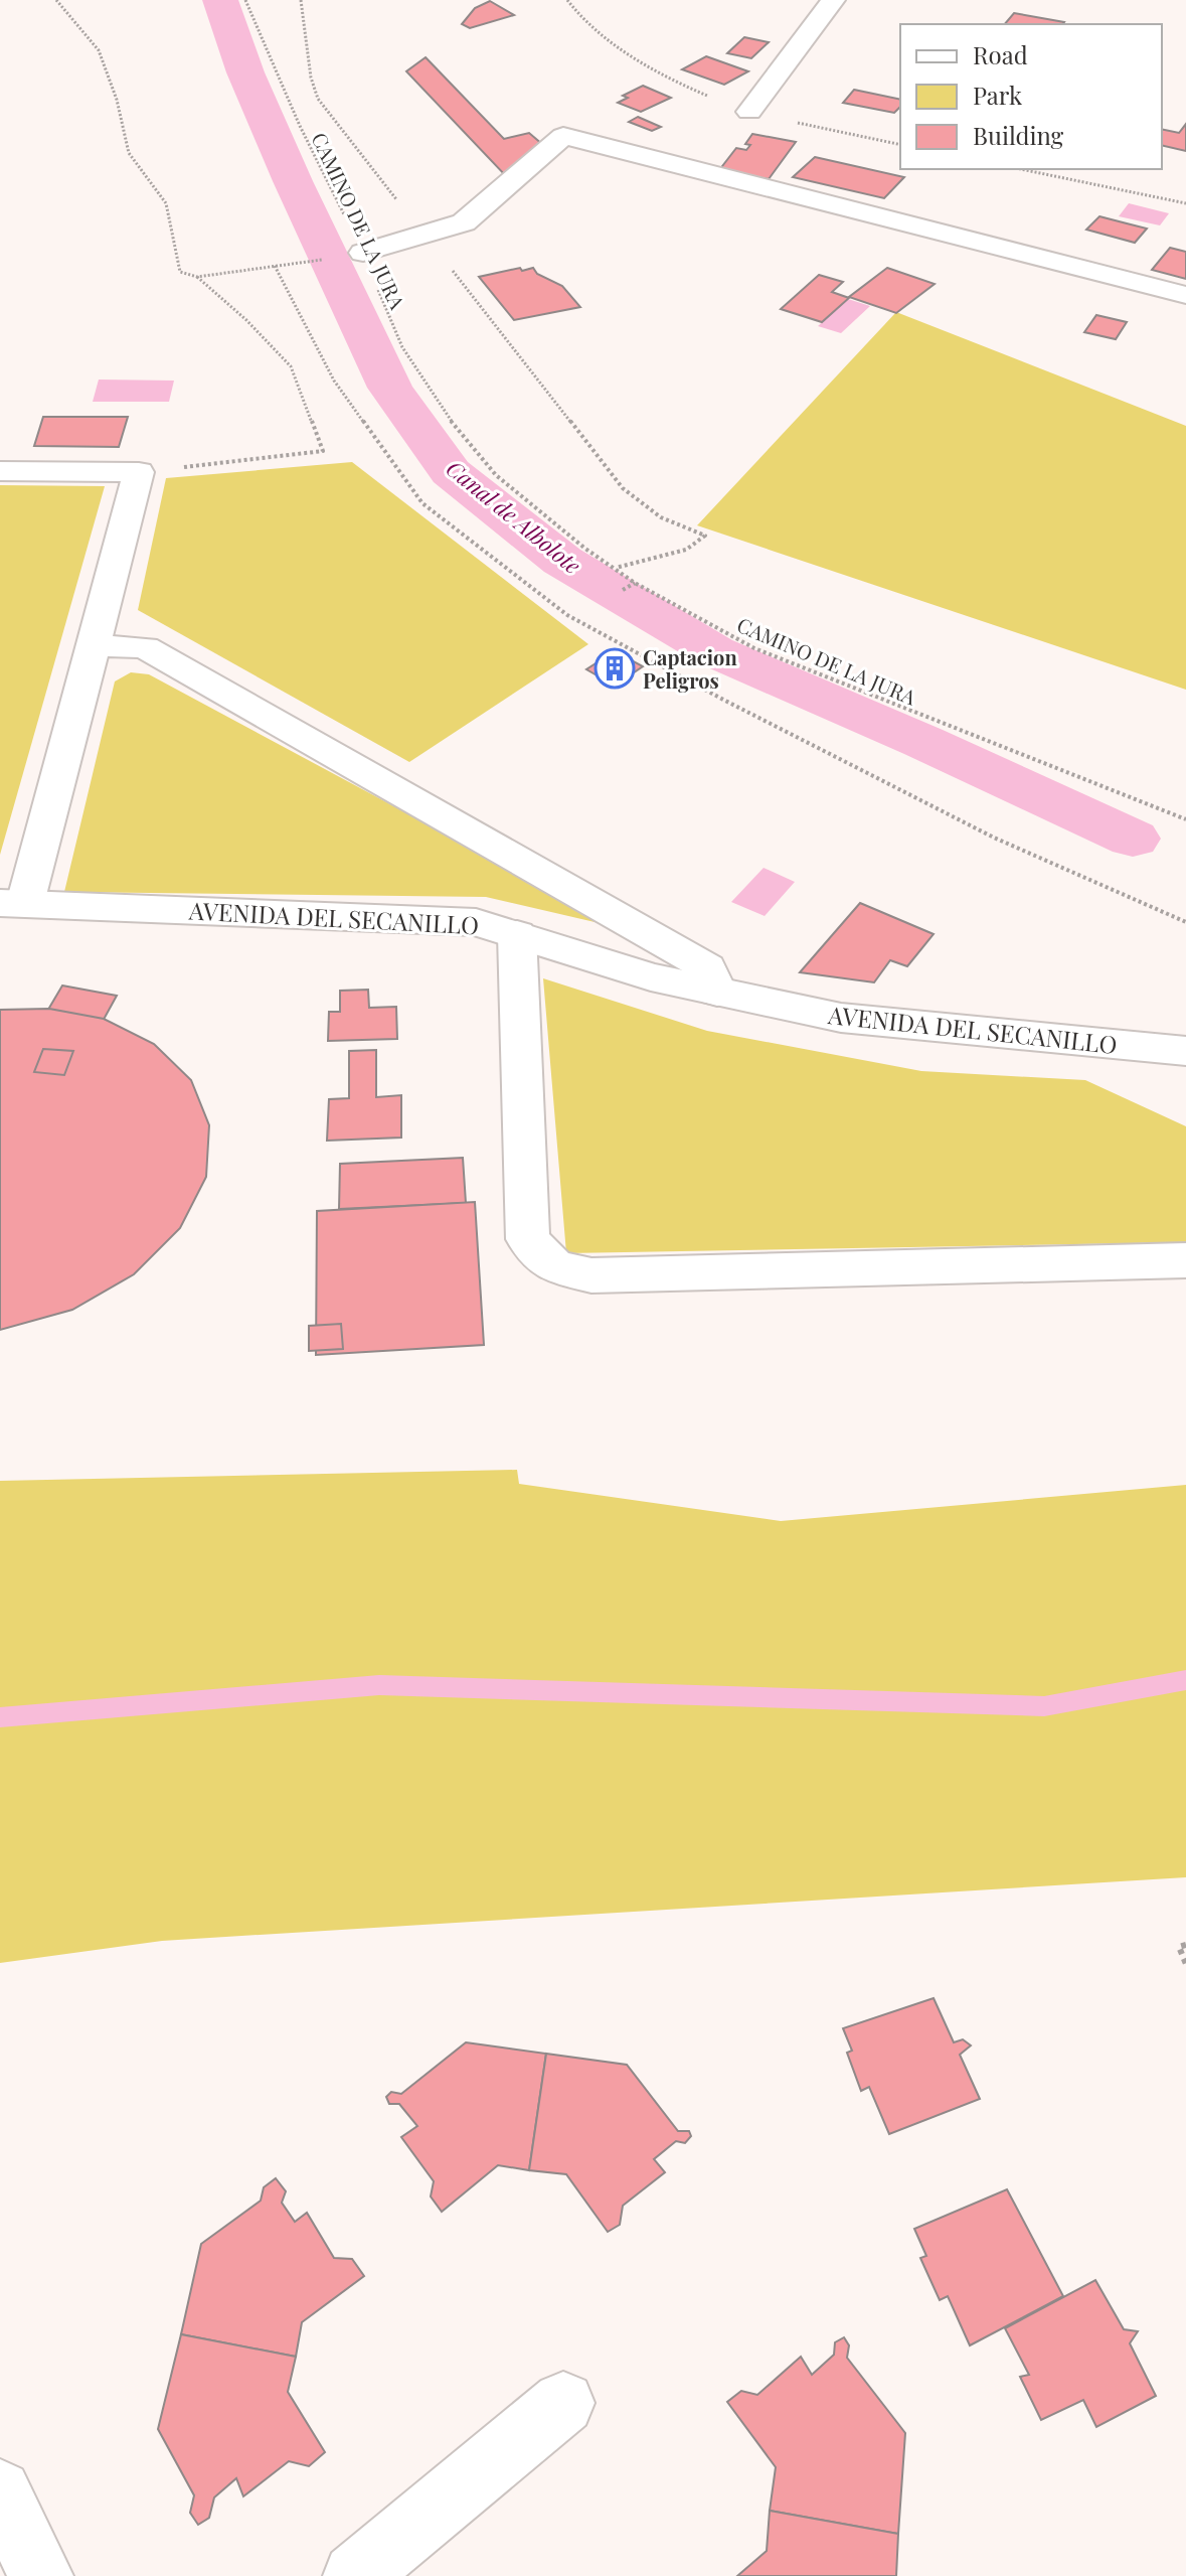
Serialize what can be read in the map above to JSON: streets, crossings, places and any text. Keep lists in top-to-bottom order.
{
  "streets": {
    "street": ["AVENIDA DEL SECANILLO"],
    "path": ["CAMINO DE LA JURA"]
  },
  "water": ["Canal de Albolote"],
  "places": {
    "building": ["Captacion Peligros"]
  },
  "legend": ["Road", "Park", "Building"]
}
